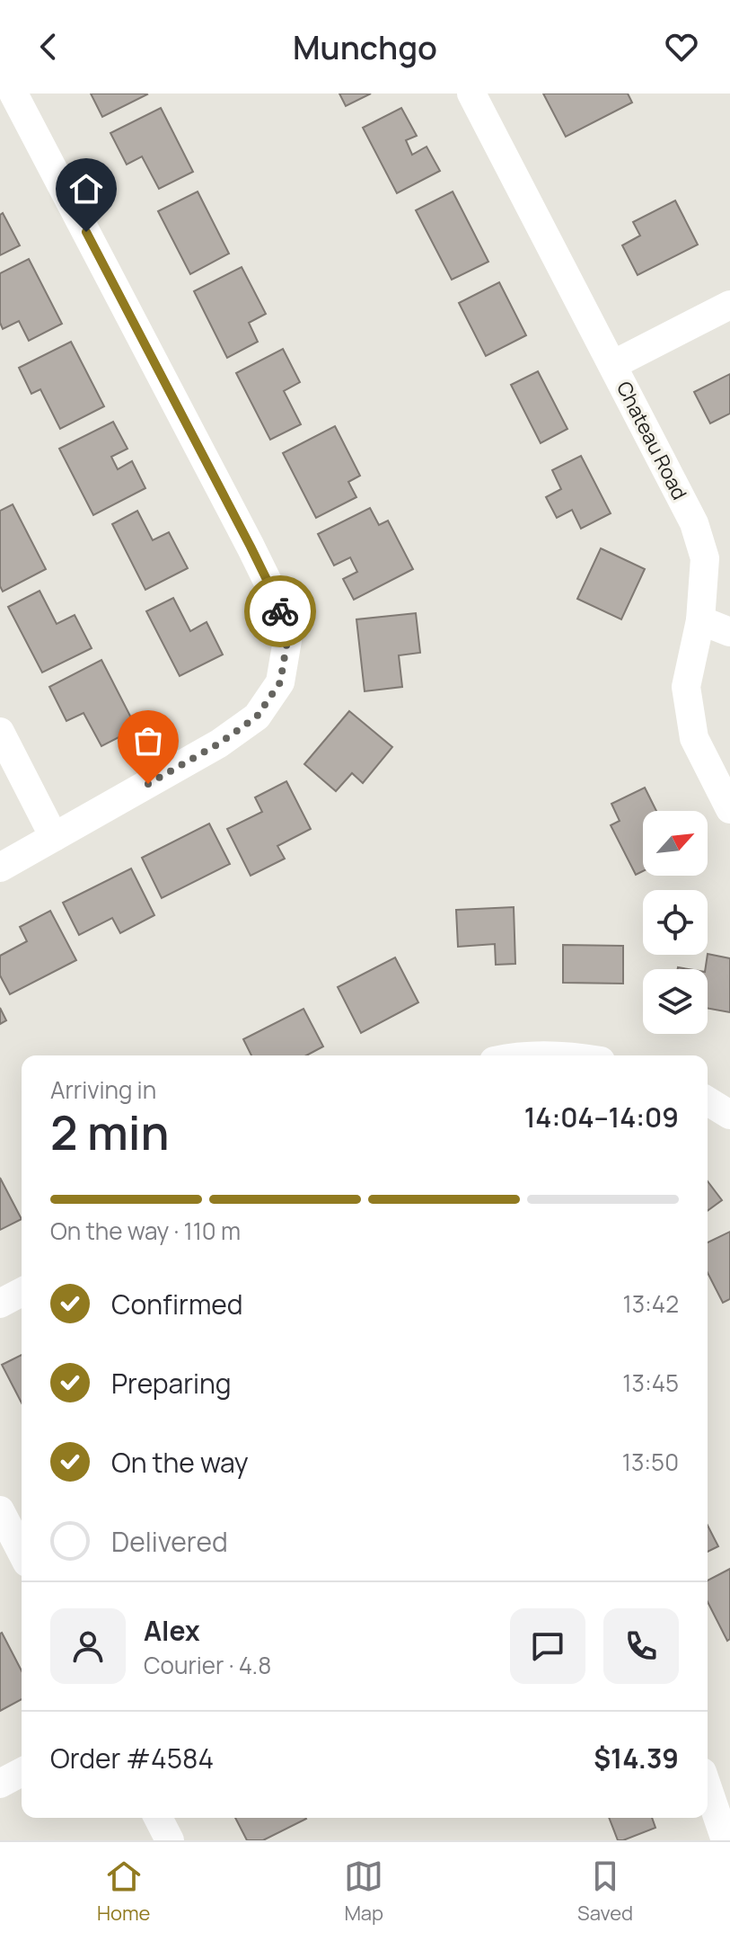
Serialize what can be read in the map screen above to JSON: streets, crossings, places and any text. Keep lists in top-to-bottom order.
{
  "streets": {
    "street": ["Chateau Road"]
  },
  "north": "top right",
  "page": {
    "header": "Munchgo",
    "heading": ["2 min", "Arriving in", "14:04–14:09"],
    "panel": [
      "Alex",
      "Courier · 4.8",
      "Order #4584",
      "$14.39"
    ],
    "bar": "On the way · 110 m",
    "list": [
      ["Confirmed", "13:42"],
      ["Preparing", "13:45"],
      ["On the way", "13:50"],
      "Delivered"
    ],
    "tabs": ["Home", "Map", "Saved"]
  }
}
